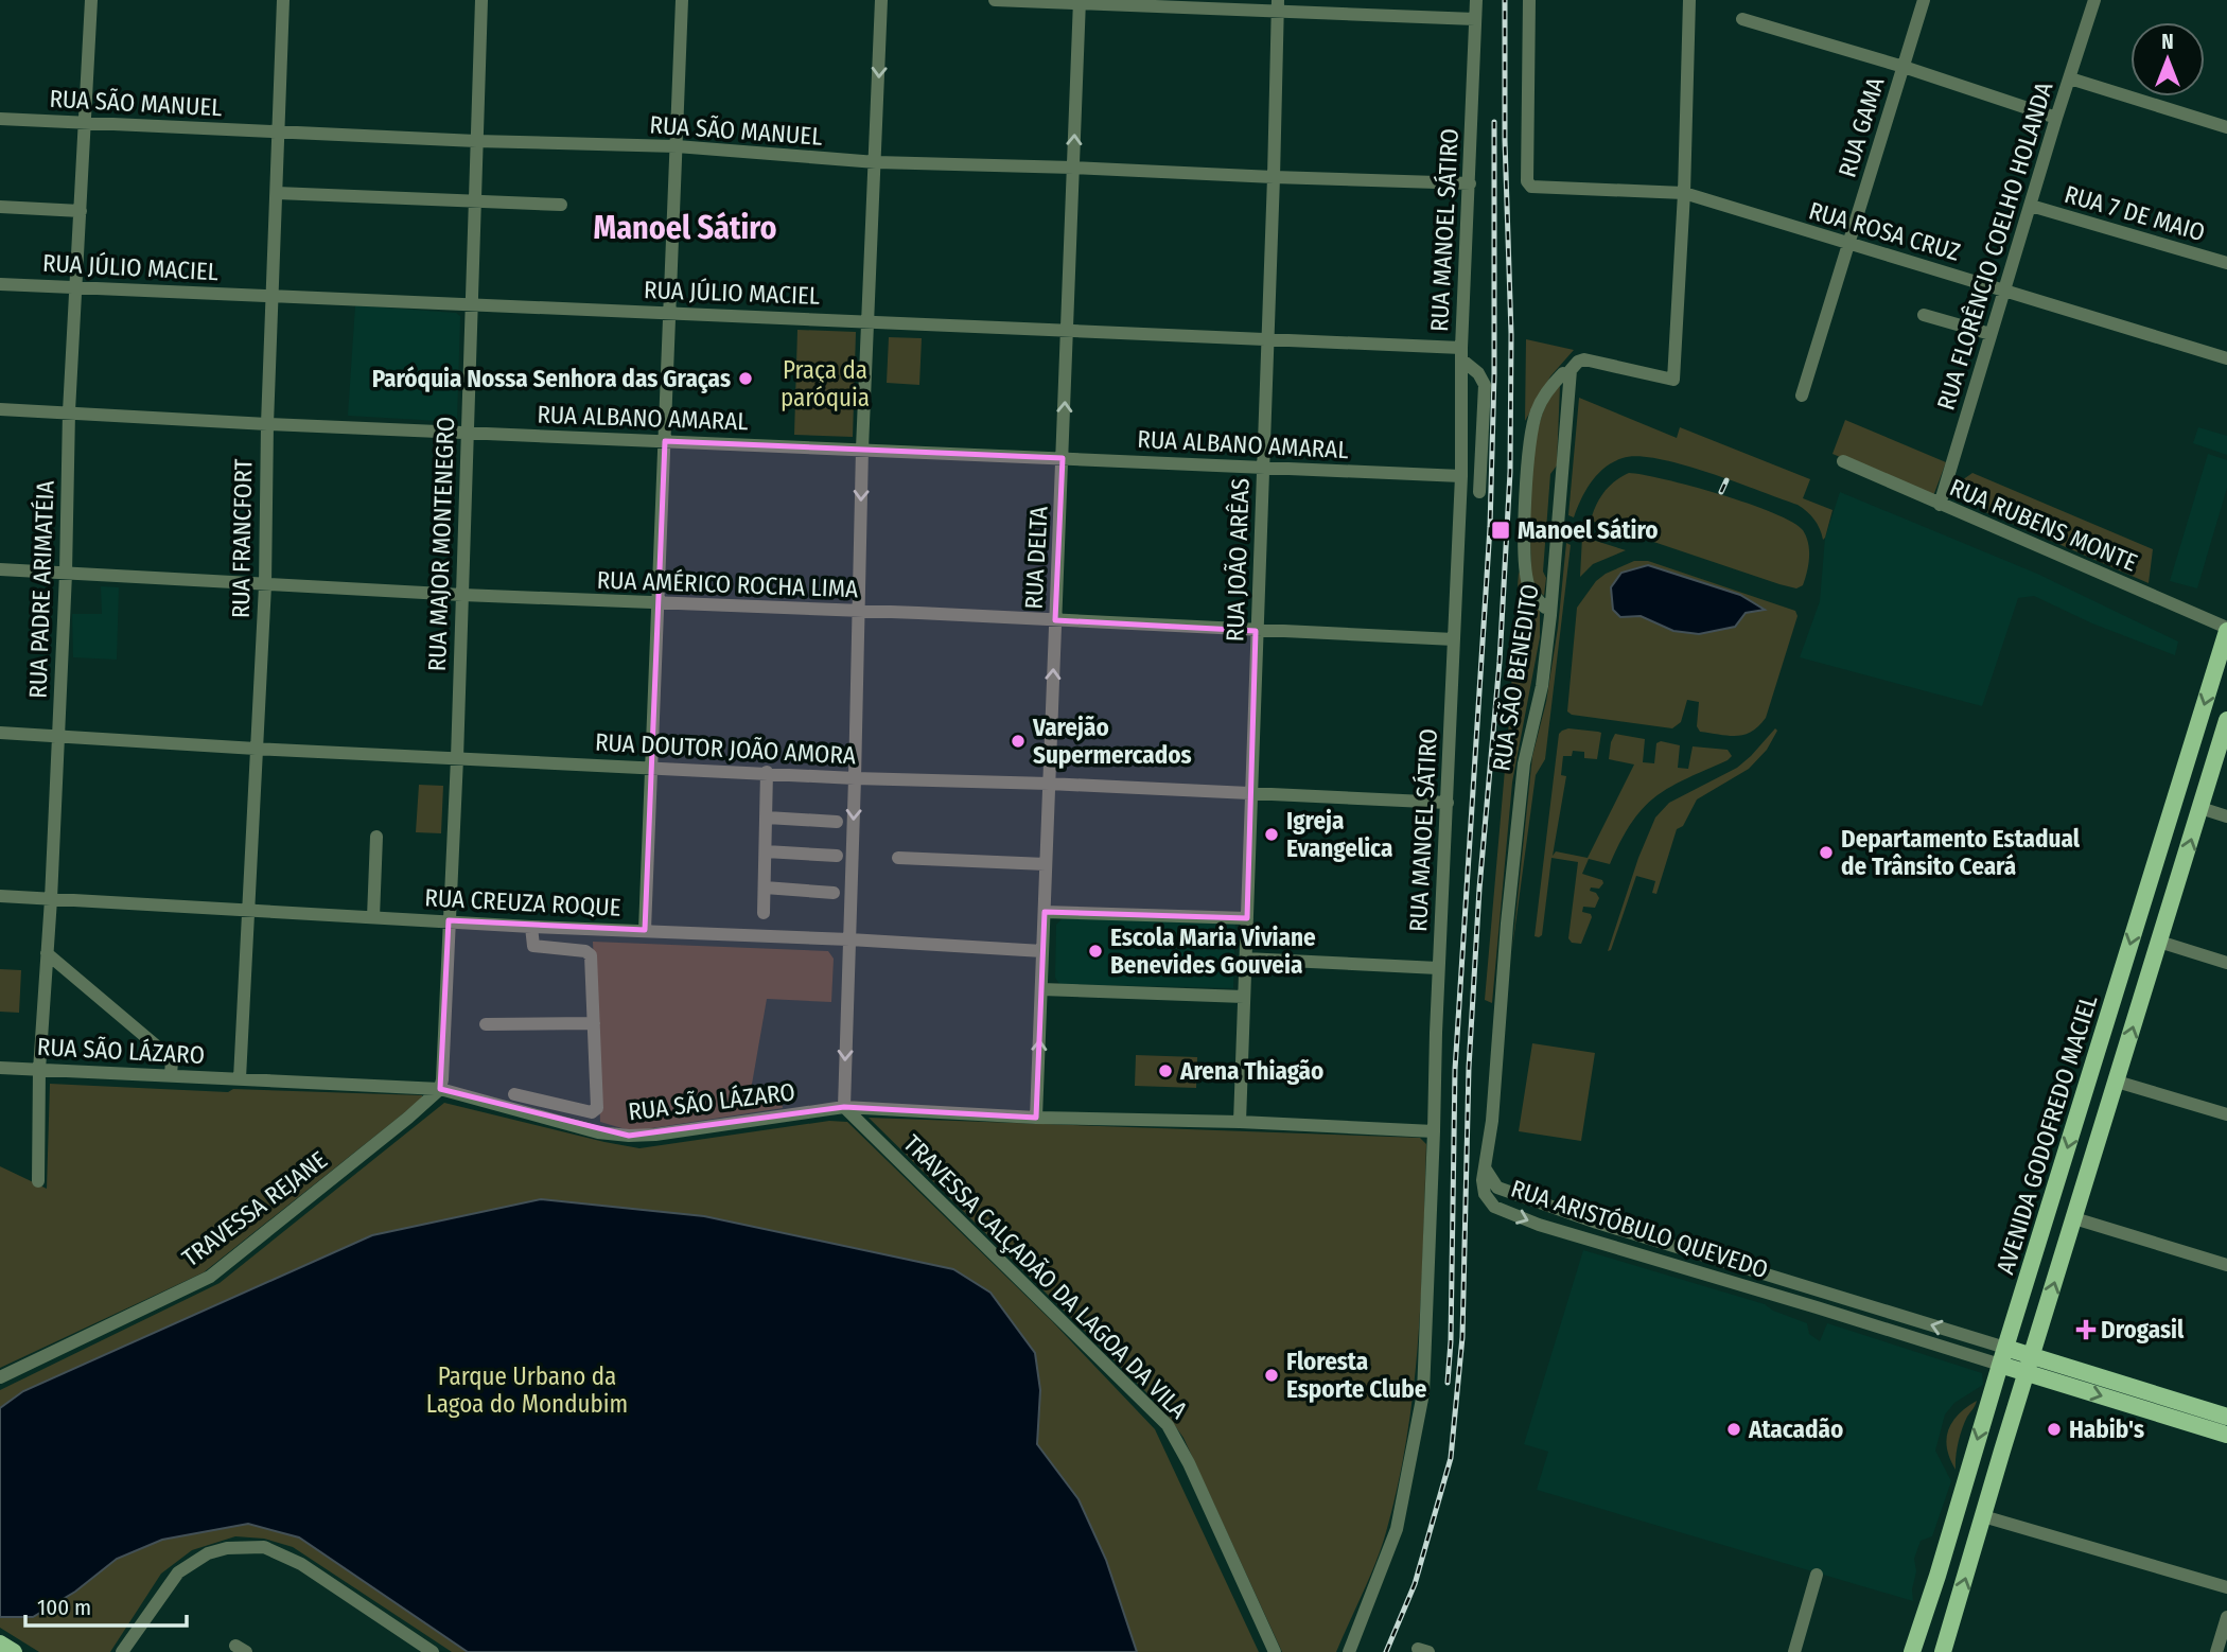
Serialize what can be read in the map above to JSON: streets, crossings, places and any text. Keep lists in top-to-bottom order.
{
  "streets": {
    "main road": ["AVENIDA GODOFREDO MACIEL"],
    "street": [
      "RUA SÃO MANUEL",
      "RUA GAMA",
      "RUA 7 DE MAIO",
      "RUA MANOEL SÁTIRO",
      "RUA ROSA CRUZ",
      "RUA FLORÊNCIO COELHO HOLANDA",
      "RUA JÚLIO MACIEL",
      "RUA ALBANO AMARAL",
      "RUA RUBENS MONTE",
      "RUA FRANCFORT",
      "RUA MAJOR MONTENEGRO",
      "RUA DELTA",
      "RUA JOÃO ARÊAS",
      "RUA AMÉRICO ROCHA LIMA",
      "RUA PADRE ARIMATÉIA",
      "RUA SÃO BENEDITO",
      "RUA DOUTOR JOÃO AMORA",
      "RUA CREUZA ROQUE",
      "RUA SÃO LÁZARO",
      "TRAVESSA REJANE",
      "RUA ARISTÓBULO QUEVEDO",
      "TRAVESSA CALÇADÃO DA LAGOA DA VILA"
    ]
  },
  "crossings": [
    ["RUA SÃO MANUEL", "RUA MANOEL SÁTIRO"],
    ["RUA SÃO MANUEL", "RUA FRANCFORT"],
    ["RUA SÃO MANUEL", "RUA MAJOR MONTENEGRO"],
    ["RUA SÃO MANUEL", "RUA DELTA"],
    ["RUA SÃO MANUEL", "RUA JOÃO ARÊAS"],
    ["RUA SÃO MANUEL", "RUA PADRE ARIMATÉIA"],
    ["RUA GAMA", "RUA ROSA CRUZ"],
    ["RUA 7 DE MAIO", "RUA FLORÊNCIO COELHO HOLANDA"],
    ["RUA MANOEL SÁTIRO", "RUA JÚLIO MACIEL"],
    ["RUA MANOEL SÁTIRO", "RUA ALBANO AMARAL"],
    ["RUA MANOEL SÁTIRO", "RUA AMÉRICO ROCHA LIMA"],
    ["RUA MANOEL SÁTIRO", "RUA DOUTOR JOÃO AMORA"],
    ["RUA MANOEL SÁTIRO", "RUA SÃO LÁZARO"],
    ["RUA ROSA CRUZ", "RUA FLORÊNCIO COELHO HOLANDA"],
    ["RUA ROSA CRUZ", "RUA SÃO BENEDITO"],
    ["RUA FLORÊNCIO COELHO HOLANDA", "RUA RUBENS MONTE"],
    ["RUA JÚLIO MACIEL", "RUA FRANCFORT"],
    ["RUA JÚLIO MACIEL", "RUA MAJOR MONTENEGRO"],
    ["RUA JÚLIO MACIEL", "RUA DELTA"],
    ["RUA JÚLIO MACIEL", "RUA JOÃO ARÊAS"],
    ["RUA JÚLIO MACIEL", "RUA PADRE ARIMATÉIA"],
    ["RUA ALBANO AMARAL", "RUA FRANCFORT"],
    ["RUA ALBANO AMARAL", "RUA MAJOR MONTENEGRO"],
    ["RUA ALBANO AMARAL", "RUA DELTA"],
    ["RUA ALBANO AMARAL", "RUA JOÃO ARÊAS"],
    ["RUA ALBANO AMARAL", "RUA PADRE ARIMATÉIA"],
    ["RUA RUBENS MONTE", "AVENIDA GODOFREDO MACIEL"],
    ["RUA FRANCFORT", "RUA AMÉRICO ROCHA LIMA"],
    ["RUA FRANCFORT", "RUA DOUTOR JOÃO AMORA"],
    ["RUA FRANCFORT", "RUA CREUZA ROQUE"],
    ["RUA FRANCFORT", "RUA SÃO LÁZARO"],
    ["RUA MAJOR MONTENEGRO", "RUA AMÉRICO ROCHA LIMA"],
    ["RUA MAJOR MONTENEGRO", "RUA DOUTOR JOÃO AMORA"],
    ["RUA MAJOR MONTENEGRO", "RUA CREUZA ROQUE"],
    ["RUA MAJOR MONTENEGRO", "RUA SÃO LÁZARO"],
    ["RUA MAJOR MONTENEGRO", "TRAVESSA REJANE"],
    ["RUA DELTA", "RUA AMÉRICO ROCHA LIMA"],
    ["RUA DELTA", "RUA DOUTOR JOÃO AMORA"],
    ["RUA DELTA", "RUA CREUZA ROQUE"],
    ["RUA DELTA", "RUA SÃO LÁZARO"],
    ["RUA JOÃO ARÊAS", "RUA AMÉRICO ROCHA LIMA"],
    ["RUA JOÃO ARÊAS", "RUA DOUTOR JOÃO AMORA"],
    ["RUA JOÃO ARÊAS", "RUA SÃO LÁZARO"],
    ["RUA AMÉRICO ROCHA LIMA", "RUA PADRE ARIMATÉIA"],
    ["RUA PADRE ARIMATÉIA", "RUA DOUTOR JOÃO AMORA"],
    ["RUA PADRE ARIMATÉIA", "RUA CREUZA ROQUE"],
    ["RUA PADRE ARIMATÉIA", "RUA SÃO LÁZARO"],
    ["RUA SÃO BENEDITO", "RUA ARISTÓBULO QUEVEDO"],
    ["RUA SÃO LÁZARO", "TRAVESSA REJANE"],
    ["RUA SÃO LÁZARO", "TRAVESSA CALÇADÃO DA LAGOA DA VILA"],
    ["AVENIDA GODOFREDO MACIEL", "RUA ARISTÓBULO QUEVEDO"]
  ],
  "one_way": ["RUA DELTA"],
  "districts": ["Manoel Sátiro"],
  "parks": ["Praça da paróquia", "Parque Urbano da Lagoa do Mondubim"],
  "places": {
    "other": [
      "Paróquia Nossa Senhora das Graças",
      "Varejão Supermercados",
      "Igreja Evangelica",
      "Departamento Estadual de Trânsito Ceará",
      "Escola Maria Viviane Benevides Gouveia",
      "Arena Thiagão",
      "Floresta Esporte Clube",
      "Atacadão",
      "Habib's"
    ],
    "transit": ["Manoel Sátiro"],
    "health": ["Drogasil"]
  },
  "scale_bar": "100 m",
  "north": "top"
}
